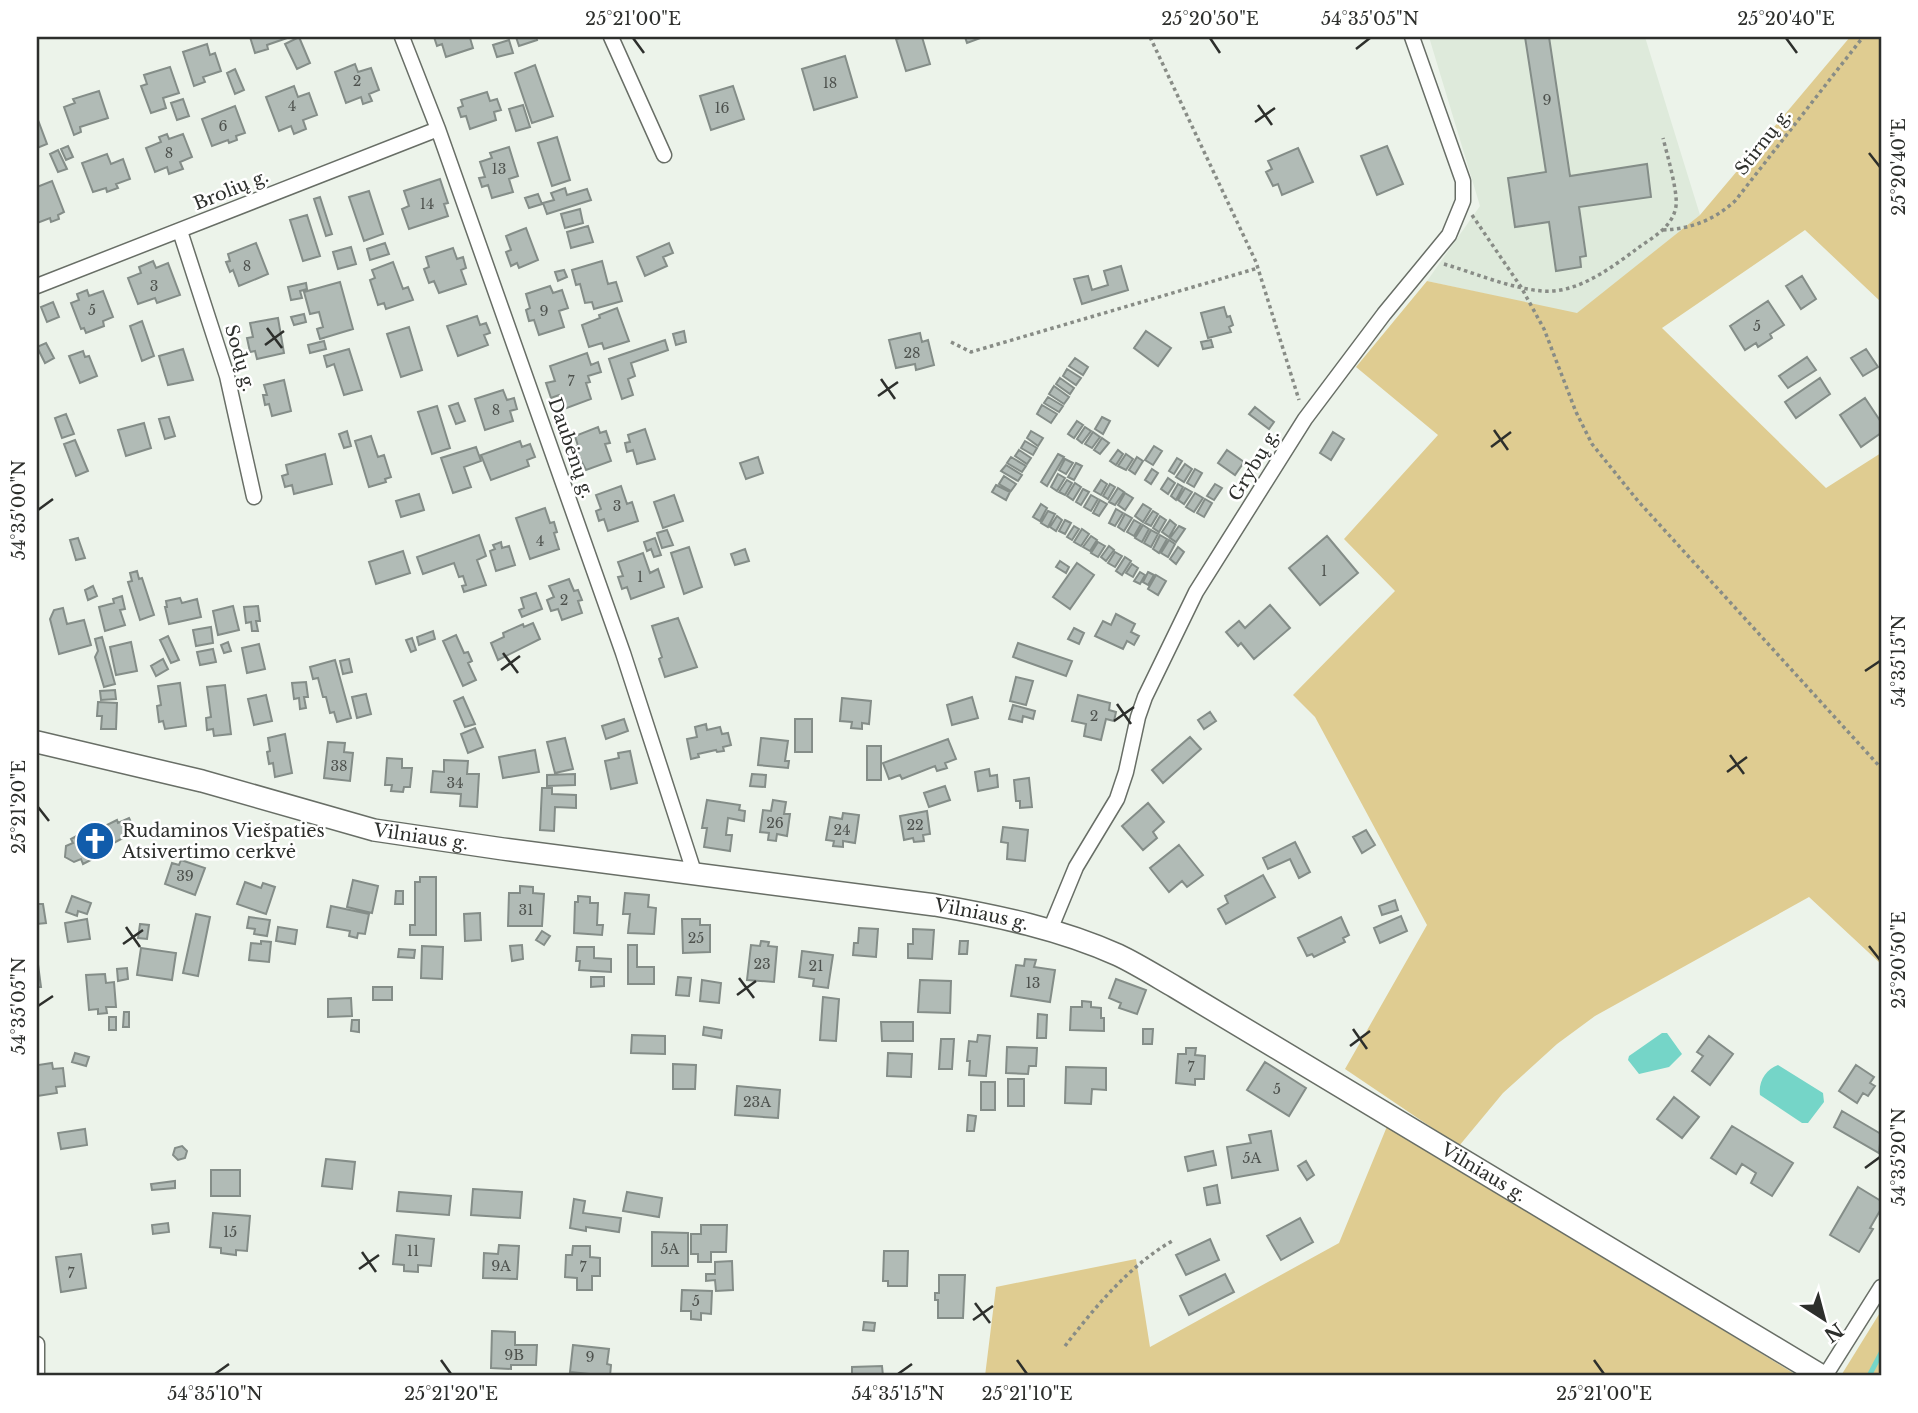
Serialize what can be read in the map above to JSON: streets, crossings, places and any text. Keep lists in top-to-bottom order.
{
  "streets": {
    "main road": ["Vilniaus g."],
    "street": [
      "Brolių g.",
      "Sodų g.",
      "Daubėnų g.",
      "Grybų g."
    ],
    "path": ["Stirnų g."]
  },
  "crossings": [
    ["Stirnų g.", "Grybų g."],
    ["Brolių g.", "Sodų g."],
    ["Brolių g.", "Daubėnų g."],
    ["Daubėnų g.", "Vilniaus g."],
    ["Grybų g.", "Vilniaus g."]
  ],
  "places": {
    "church": ["Rudaminos Viešpaties Atsivertimo cerkvė"]
  },
  "house_numbers": [
    "2",
    "18",
    "9",
    "4",
    "16",
    "6",
    "8",
    "13",
    "14",
    "8",
    "3",
    "5",
    "9",
    "5",
    "28",
    "7",
    "8",
    "3",
    "4",
    "1",
    "1",
    "2",
    "2",
    "38",
    "34",
    "26",
    "22",
    "24",
    "39",
    "31",
    "25",
    "23",
    "21",
    "13",
    "7",
    "5",
    "23A",
    "5A",
    "15",
    "5A",
    "11",
    "9A",
    "7",
    "7",
    "5",
    "9B",
    "9"
  ],
  "north": "bottom right",
  "coordinates": [
    "25°21'00\"E",
    "25°20'50\"E",
    "54°35'05\"N",
    "25°20'40\"E",
    "54°35'00\"N",
    "54°35'15\"N",
    "25°21'20\"E",
    "54°35'20\"N",
    "54°35'10\"N",
    "25°21'10\"E"
  ]
}
